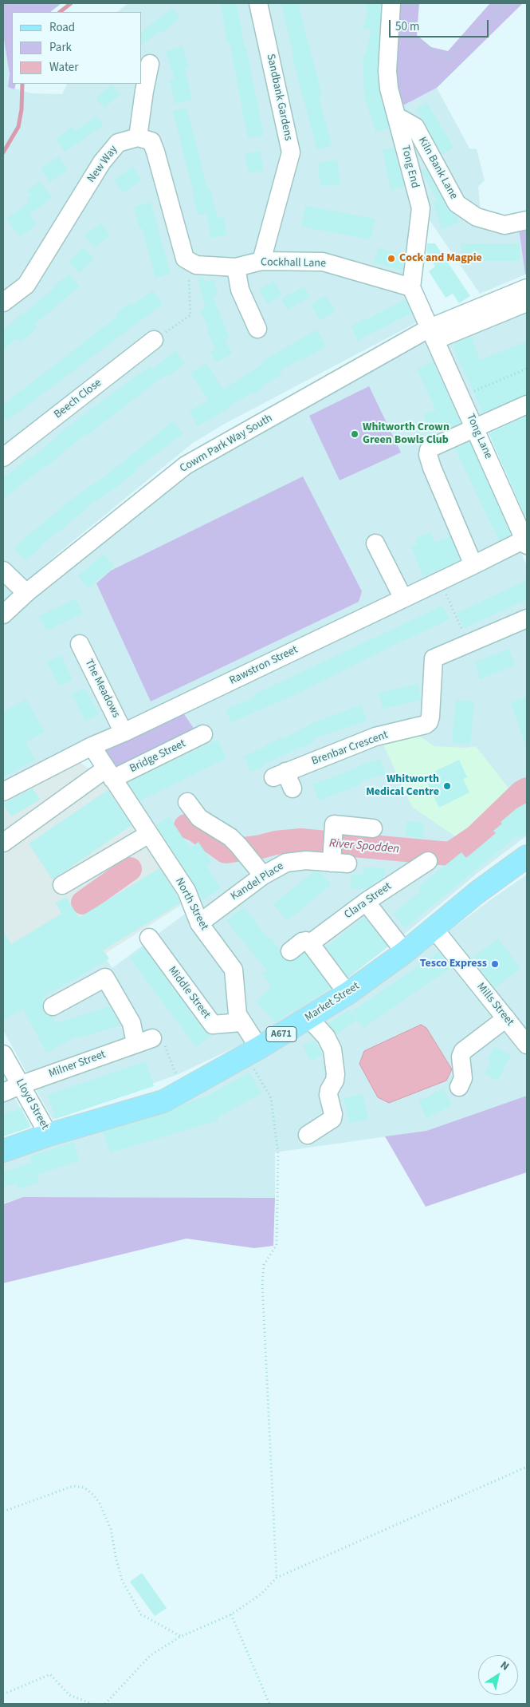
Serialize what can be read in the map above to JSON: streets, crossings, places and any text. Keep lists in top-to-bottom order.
{
  "streets": {
    "main road": ["Market Street", "A671"],
    "street": [
      "Sandbank Gardens",
      "New Way",
      "Tong End",
      "Kiln Bank Lane",
      "Cockhall Lane",
      "Beech Close",
      "Tong Lane",
      "Cowm Park Way South",
      "Rawstron Street",
      "The Meadows",
      "Brenbar Crescent",
      "Bridge Street",
      "Kandel Place",
      "Clara Street",
      "North Street",
      "Middle Street",
      "Mills Street",
      "Milner Street",
      "Lloyd Street"
    ]
  },
  "crossings": [
    ["Sandbank Gardens", "Cockhall Lane"],
    ["Tong End", "Kiln Bank Lane"],
    ["Tong End", "Cockhall Lane"],
    ["Tong Lane", "Cowm Park Way South"],
    ["Tong Lane", "Rawstron Street"],
    ["Rawstron Street", "The Meadows"],
    ["Rawstron Street", "North Street"],
    ["Bridge Street", "North Street"],
    ["Kandel Place", "North Street"],
    ["North Street", "Middle Street"],
    ["North Street", "Market Street"],
    ["Market Street", "Mills Street"],
    ["Market Street", "Lloyd Street"],
    ["Milner Street", "Lloyd Street"]
  ],
  "water": ["River Spodden"],
  "places": [
    "Cock and Magpie",
    "Whitworth Crown Green Bowls Club",
    "Whitworth Medical Centre",
    "Tesco Express"
  ],
  "legend": ["Road", "Park", "Water"],
  "scale_bar": "50 m",
  "north": "top right"
}
